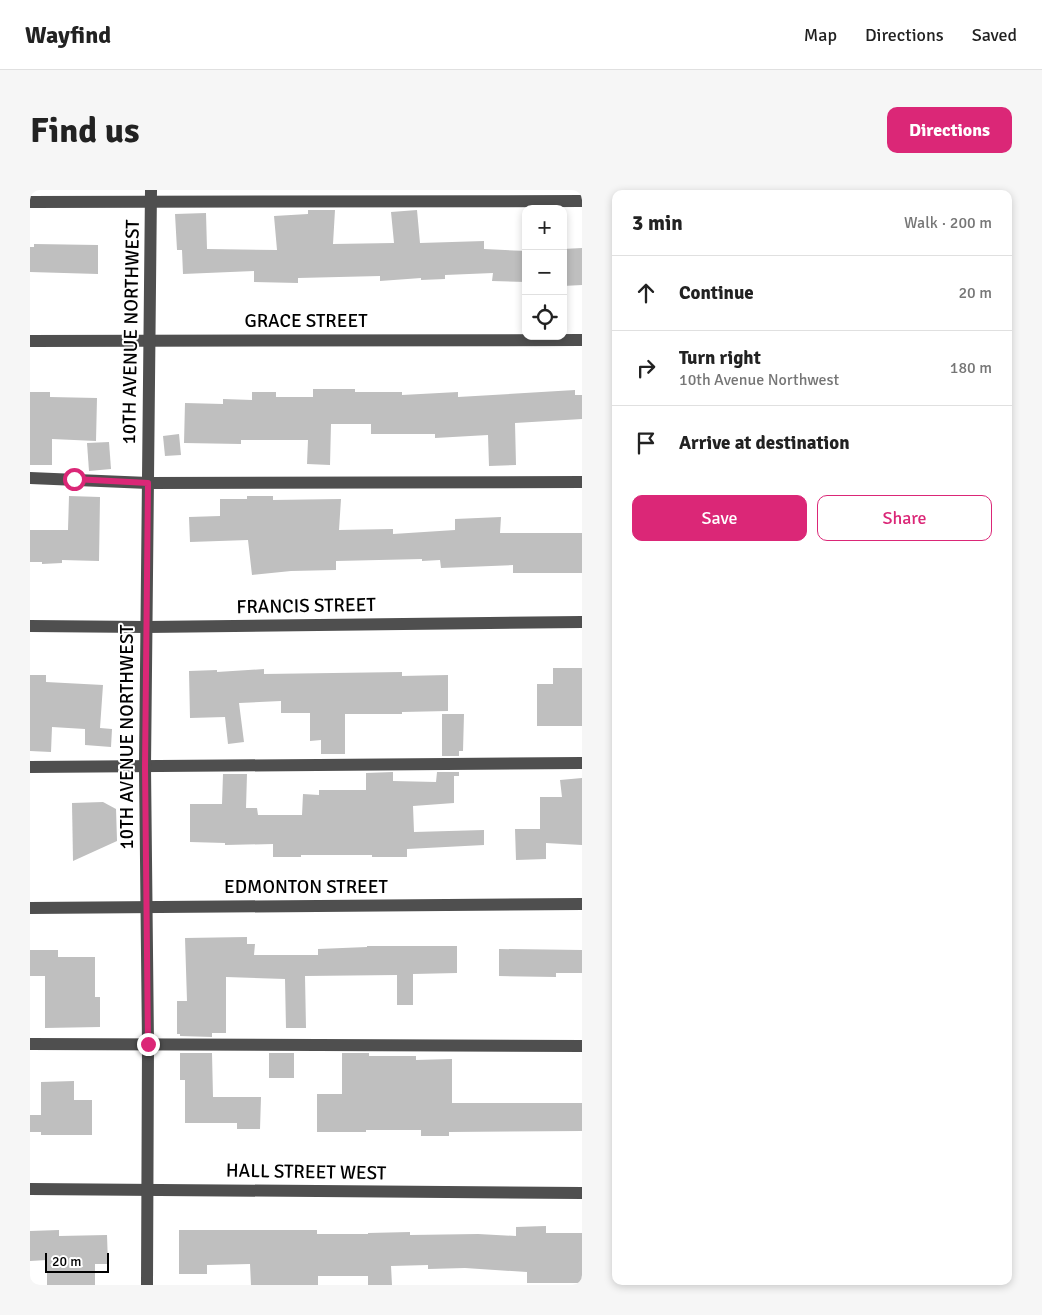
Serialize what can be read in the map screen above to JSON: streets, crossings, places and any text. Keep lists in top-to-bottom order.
{
  "streets": {
    "street": [
      "GRACE STREET",
      "10TH AVENUE NORTHWEST",
      "FRANCIS STREET",
      "EDMONTON STREET",
      "HALL STREET WEST"
    ]
  },
  "crossings": [
    ["GRACE STREET", "10TH AVENUE NORTHWEST"],
    ["10TH AVENUE NORTHWEST", "FRANCIS STREET"],
    ["10TH AVENUE NORTHWEST", "EDMONTON STREET"],
    ["10TH AVENUE NORTHWEST", "HALL STREET WEST"]
  ],
  "scale_bar": "20 m",
  "page": {
    "header": "Wayfind",
    "nav": ["Map", "Directions", "Saved"],
    "buttons": [
      "Directions",
      ["Save", "Share"]
    ],
    "title": "Find us",
    "heading": ["3 min", "Walk · 200 m"],
    "map_buttons": ["+", "−"],
    "list": [
      ["Continue", "20 m"],
      ["Turn right", "10th Avenue Northwest", "180 m"],
      "Arrive at destination"
    ],
    "scale": "20 m"
  }
}
